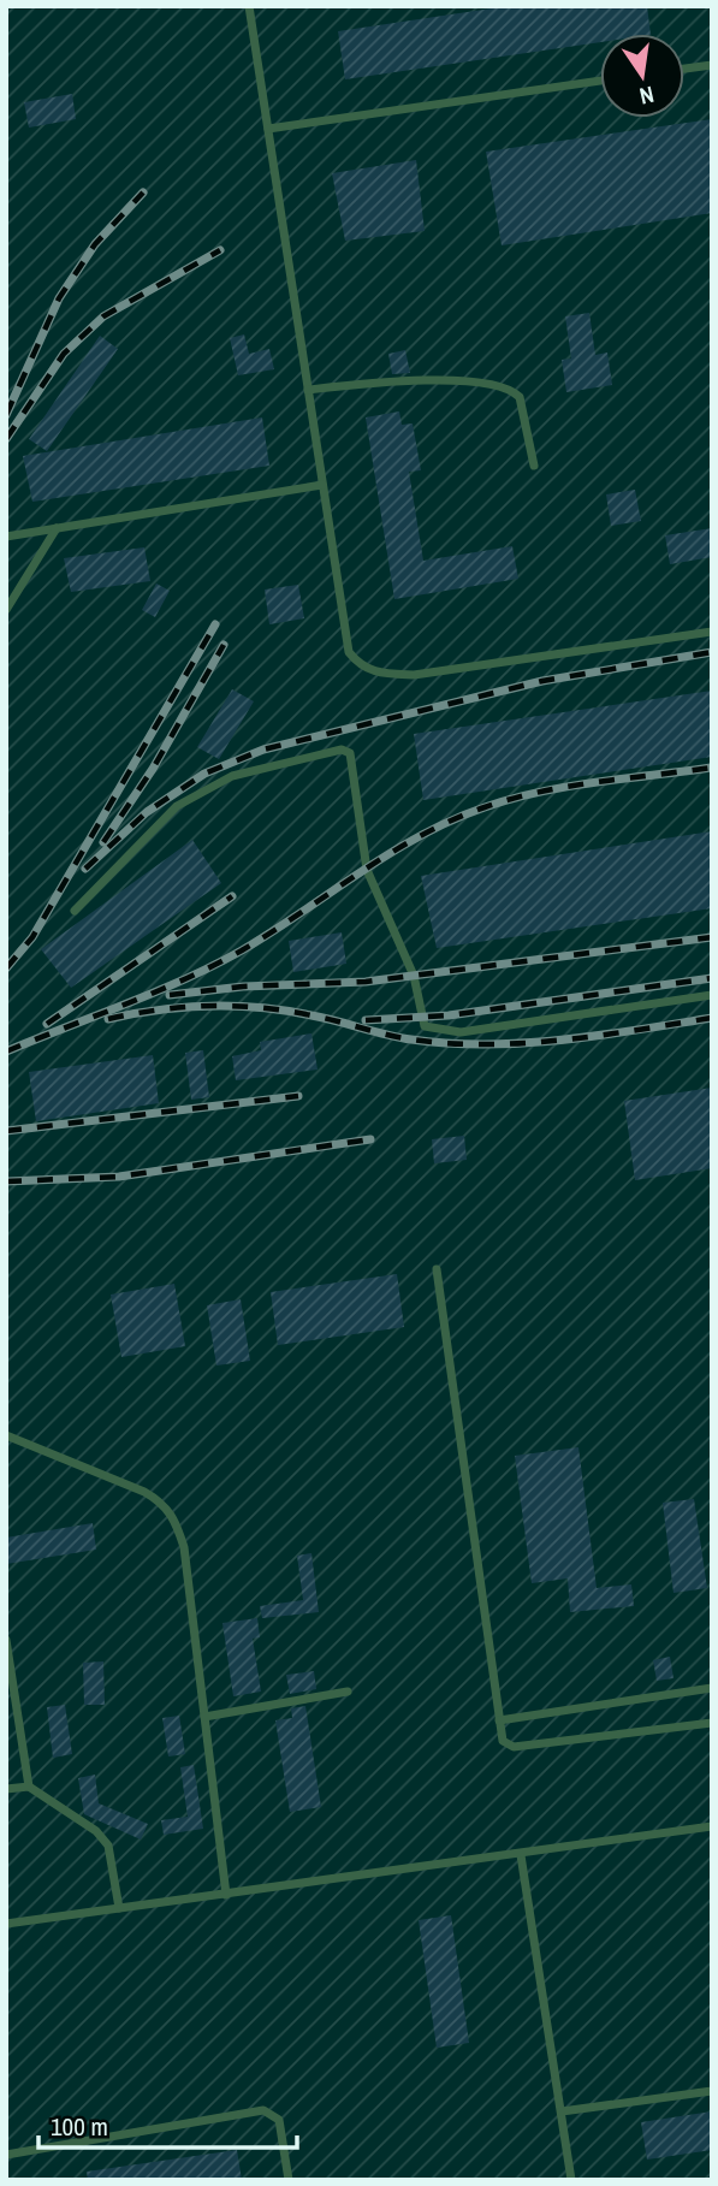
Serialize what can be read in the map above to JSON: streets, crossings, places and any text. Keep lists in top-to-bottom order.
{
  "scale_bar": "100 m",
  "north": "bottom"
}
